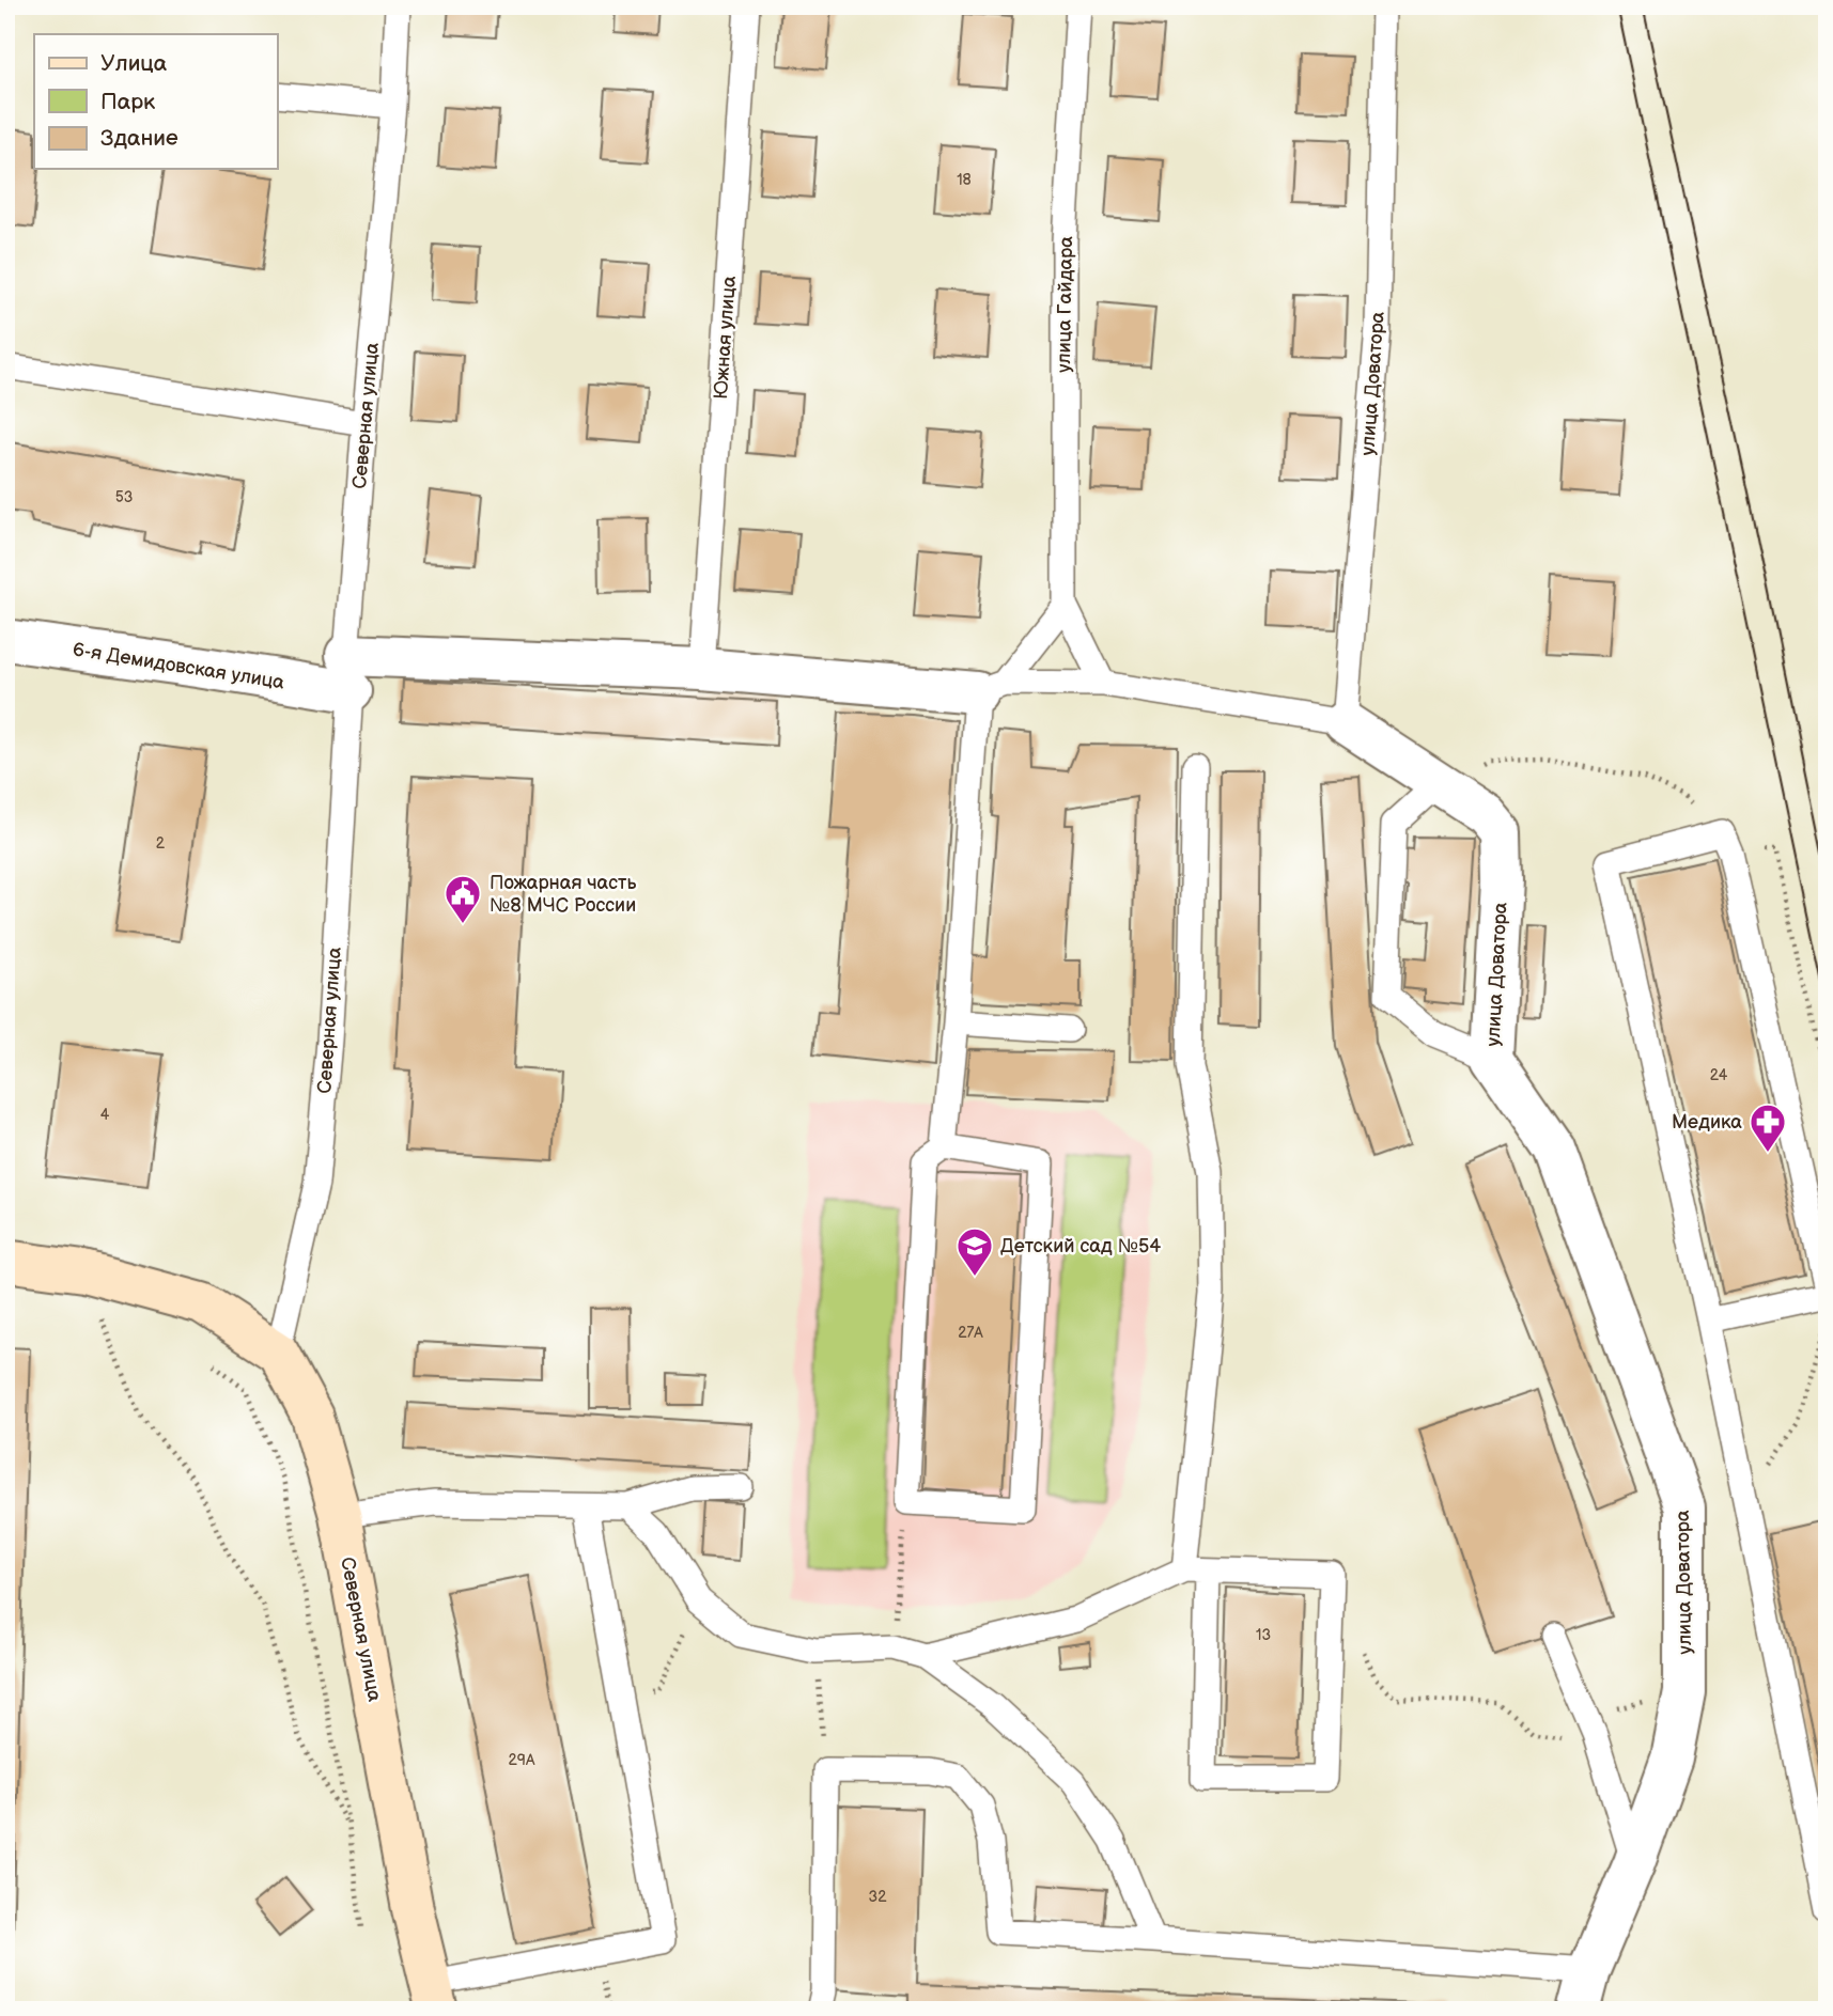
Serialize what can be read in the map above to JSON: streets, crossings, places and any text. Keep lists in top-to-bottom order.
{
  "streets": {
    "main road": ["Северная улица"],
    "street": ["улица Доватора", "6-я Демидовская улица"],
    "lane": ["улица Гайдара", "Южная улица"]
  },
  "crossings": [
    ["Южная улица", "6-я Демидовская улица"],
    ["Северная улица", "6-я Демидовская улица"]
  ],
  "places": {
    "public building": ["Пожарная часть №8 МЧС России"],
    "pharmacy": ["Медика"],
    "school or university": ["Детский сад №54"]
  },
  "house_numbers": [
    "18",
    "53",
    "2",
    "24",
    "4",
    "27А",
    "13",
    "29А",
    "32"
  ],
  "legend": ["Улица", "Парк", "Здание"]
}
